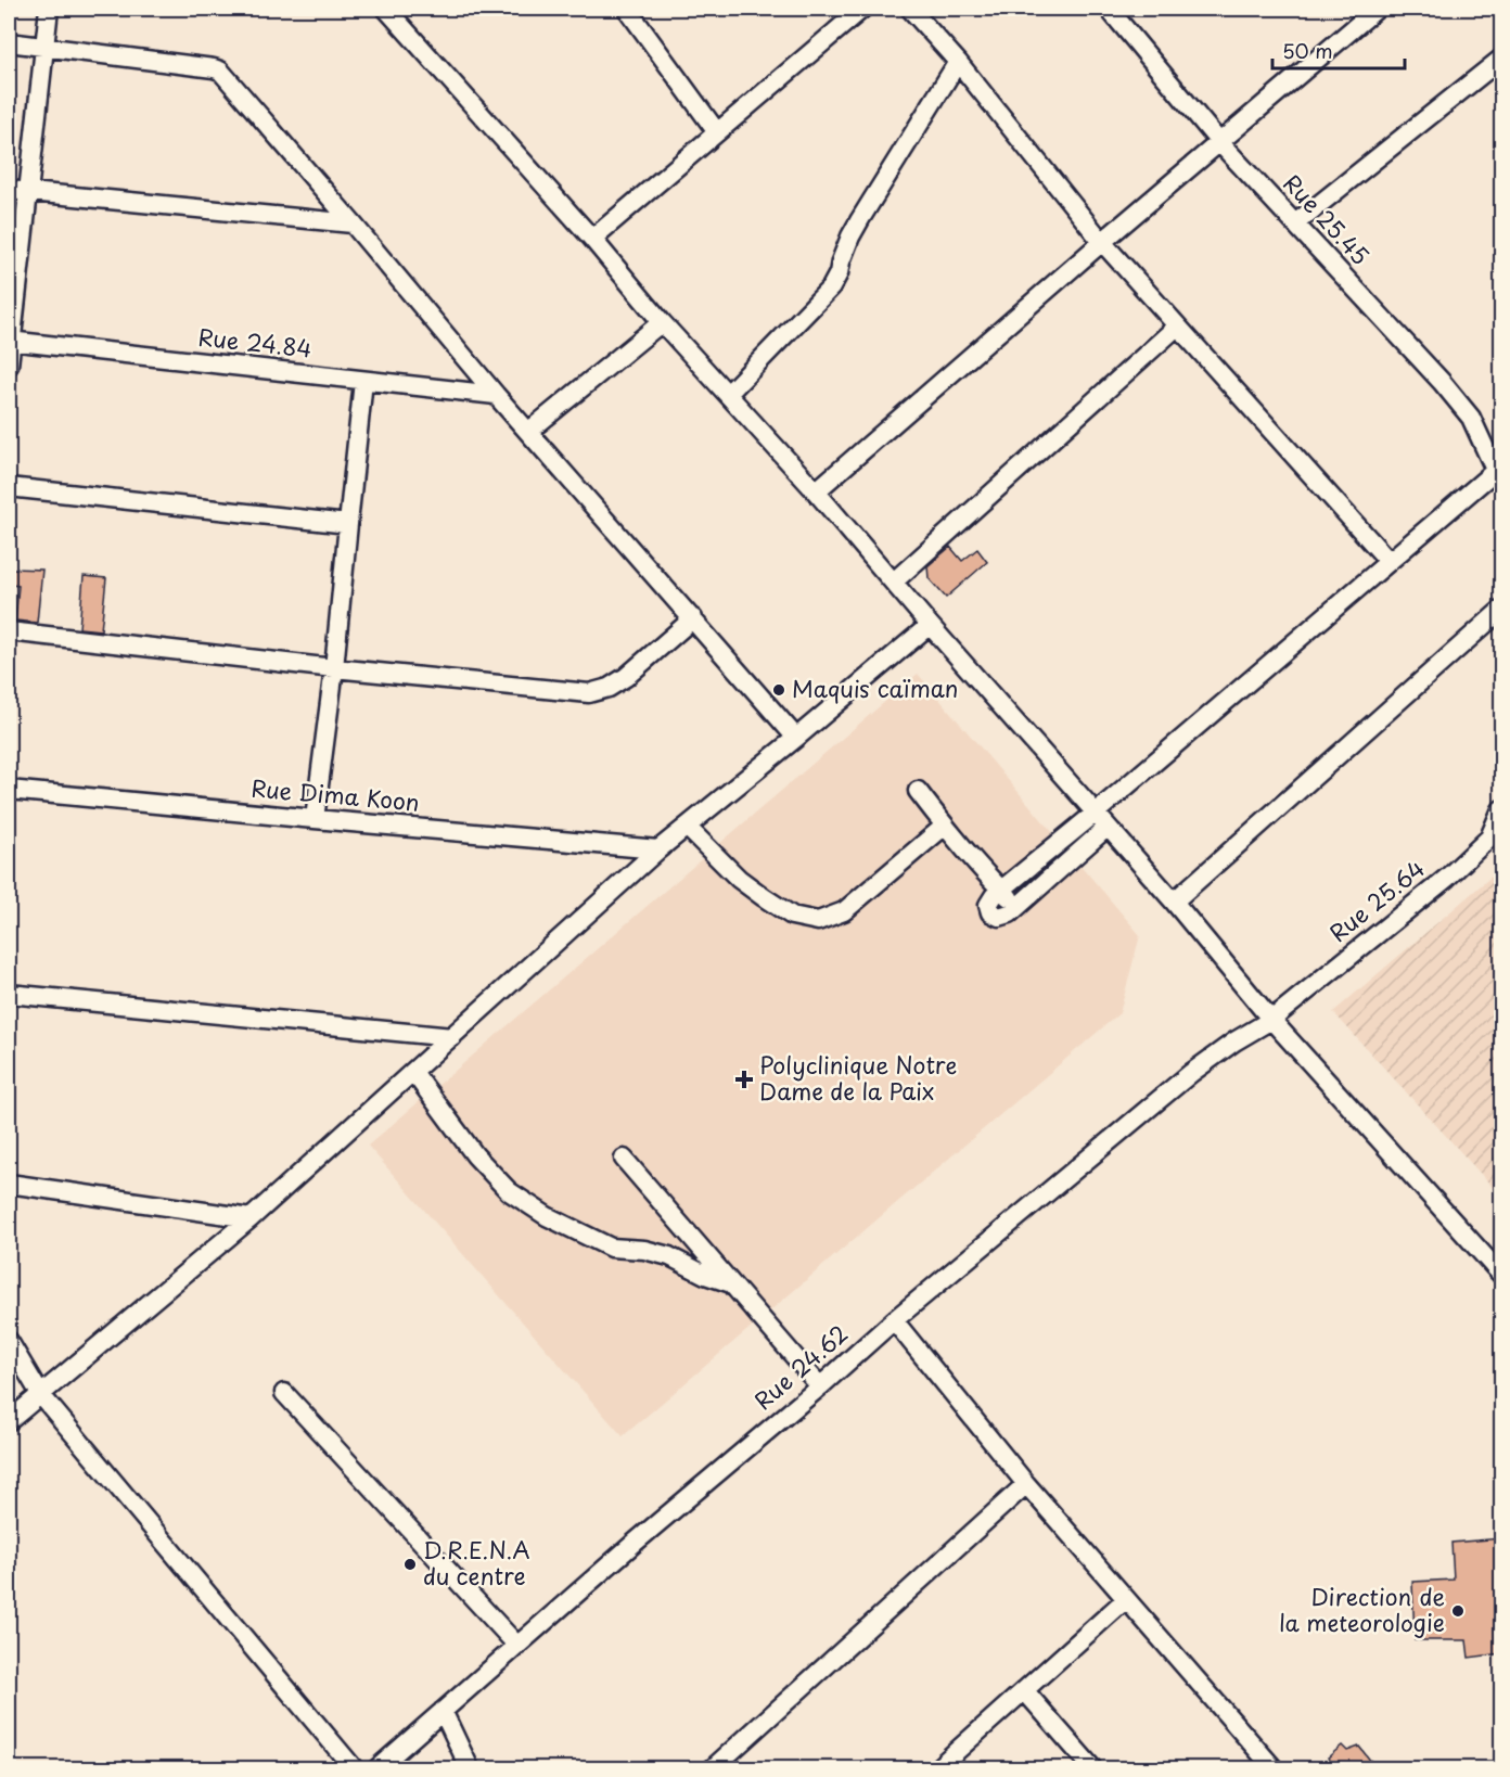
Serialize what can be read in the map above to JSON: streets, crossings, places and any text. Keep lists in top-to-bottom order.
{
  "streets": {
    "street": [
      "Rue 25.45",
      "Rue 24.84",
      "Rue Dima Koon",
      "Rue 25.64",
      "Rue 24.62"
    ]
  },
  "crossings": [
    ["Rue 25.64", "Rue 24.62"]
  ],
  "places": {
    "other": ["Maquis caïman", "D.R.E.N.A du centre", "Direction de la meteorologie"],
    "health": ["Polyclinique Notre Dame de la Paix"]
  },
  "scale_bar": "50 m"
}
